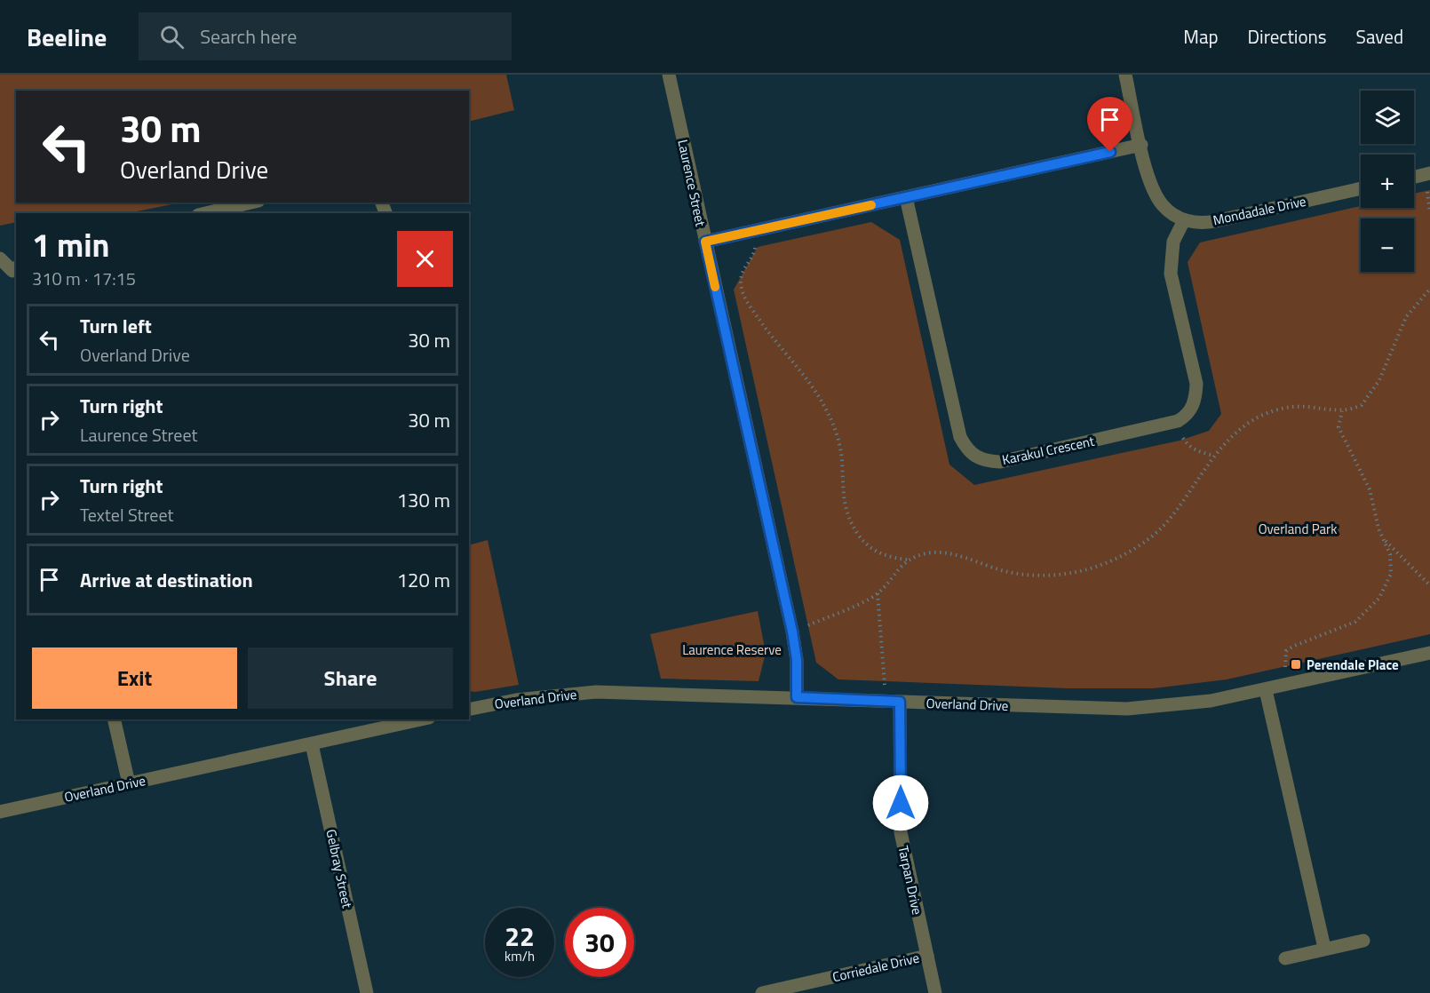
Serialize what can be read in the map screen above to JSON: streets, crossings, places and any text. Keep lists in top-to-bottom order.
{
  "streets": {
    "street": [
      "Laurence Street",
      "Mondadale Drive",
      "Karakul Crescent",
      "Overland Drive",
      "Gelbray Street",
      "Tarpan Drive",
      "Corriedale Drive"
    ]
  },
  "crossings": [
    ["Laurence Street", "Overland Drive"],
    ["Overland Drive", "Gelbray Street"],
    ["Overland Drive", "Tarpan Drive"],
    ["Tarpan Drive", "Corriedale Drive"]
  ],
  "parks": ["Overland Park", "Laurence Reserve"],
  "places": {
    "transit": ["Perendale Place"]
  },
  "page": {
    "header": "Beeline",
    "search": "Search here",
    "nav": ["Map", "Directions", "Saved"],
    "map_buttons": ["+", "−"],
    "turn": ["30 m", "Overland Drive"],
    "heading": ["1 min", "310 m · 17:15"],
    "list": [
      {
        "name": "Turn left",
        "note": "Overland Drive",
        "value": "30 m"
      },
      {
        "name": "Turn right",
        "note": "Laurence Street",
        "value": "30 m"
      },
      {
        "name": "Turn right",
        "note": "Textel Street",
        "value": "130 m"
      },
      {
        "name": "Arrive at destination",
        "value": "120 m"
      }
    ],
    "buttons": ["Exit", "Share"],
    "speed": "22 km/h",
    "limit": "30"
  }
}
